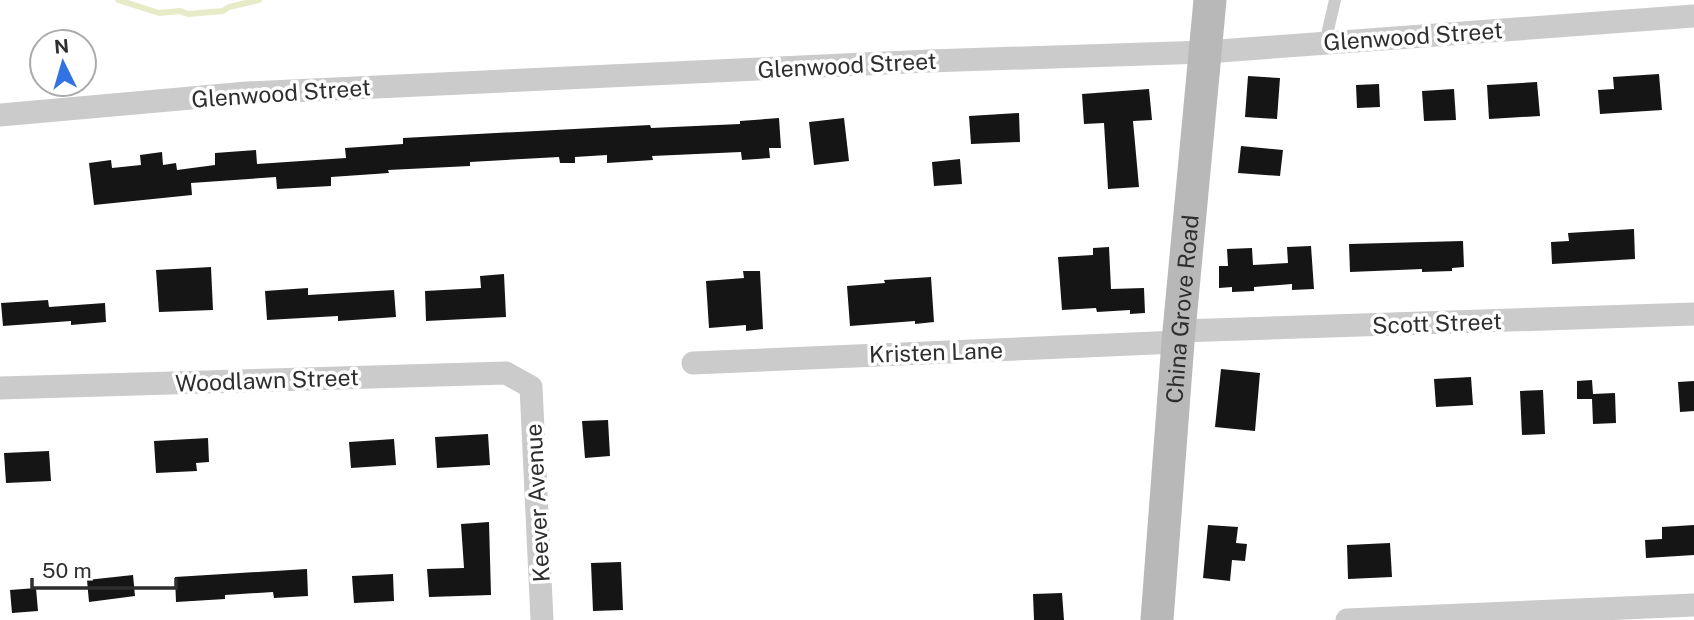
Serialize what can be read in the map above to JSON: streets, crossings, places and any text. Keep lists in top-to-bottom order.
{
  "streets": {
    "street": [
      "Glenwood Street",
      "China Grove Road",
      "Scott Street",
      "Kristen Lane",
      "Woodlawn Street",
      "Keever Avenue"
    ]
  },
  "crossings": [
    ["Glenwood Street", "China Grove Road"],
    ["China Grove Road", "Scott Street"],
    ["China Grove Road", "Kristen Lane"],
    ["Scott Street", "Kristen Lane"],
    ["Woodlawn Street", "Keever Avenue"]
  ],
  "scale_bar": "50 m",
  "north": "top"
}
